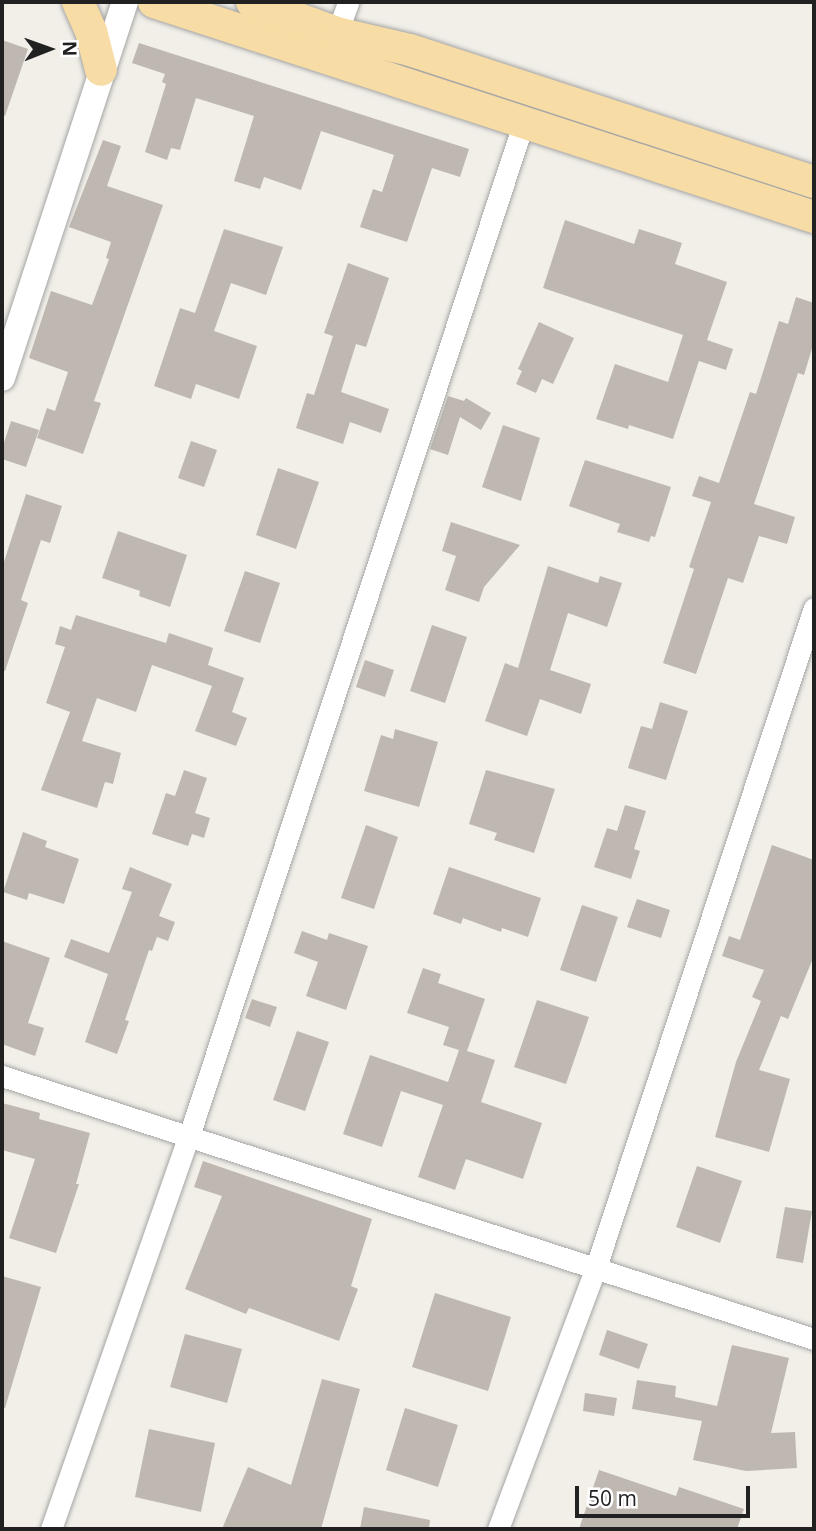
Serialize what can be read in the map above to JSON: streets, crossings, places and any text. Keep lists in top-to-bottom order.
{
  "scale_bar": "50 m",
  "north": "right"
}
